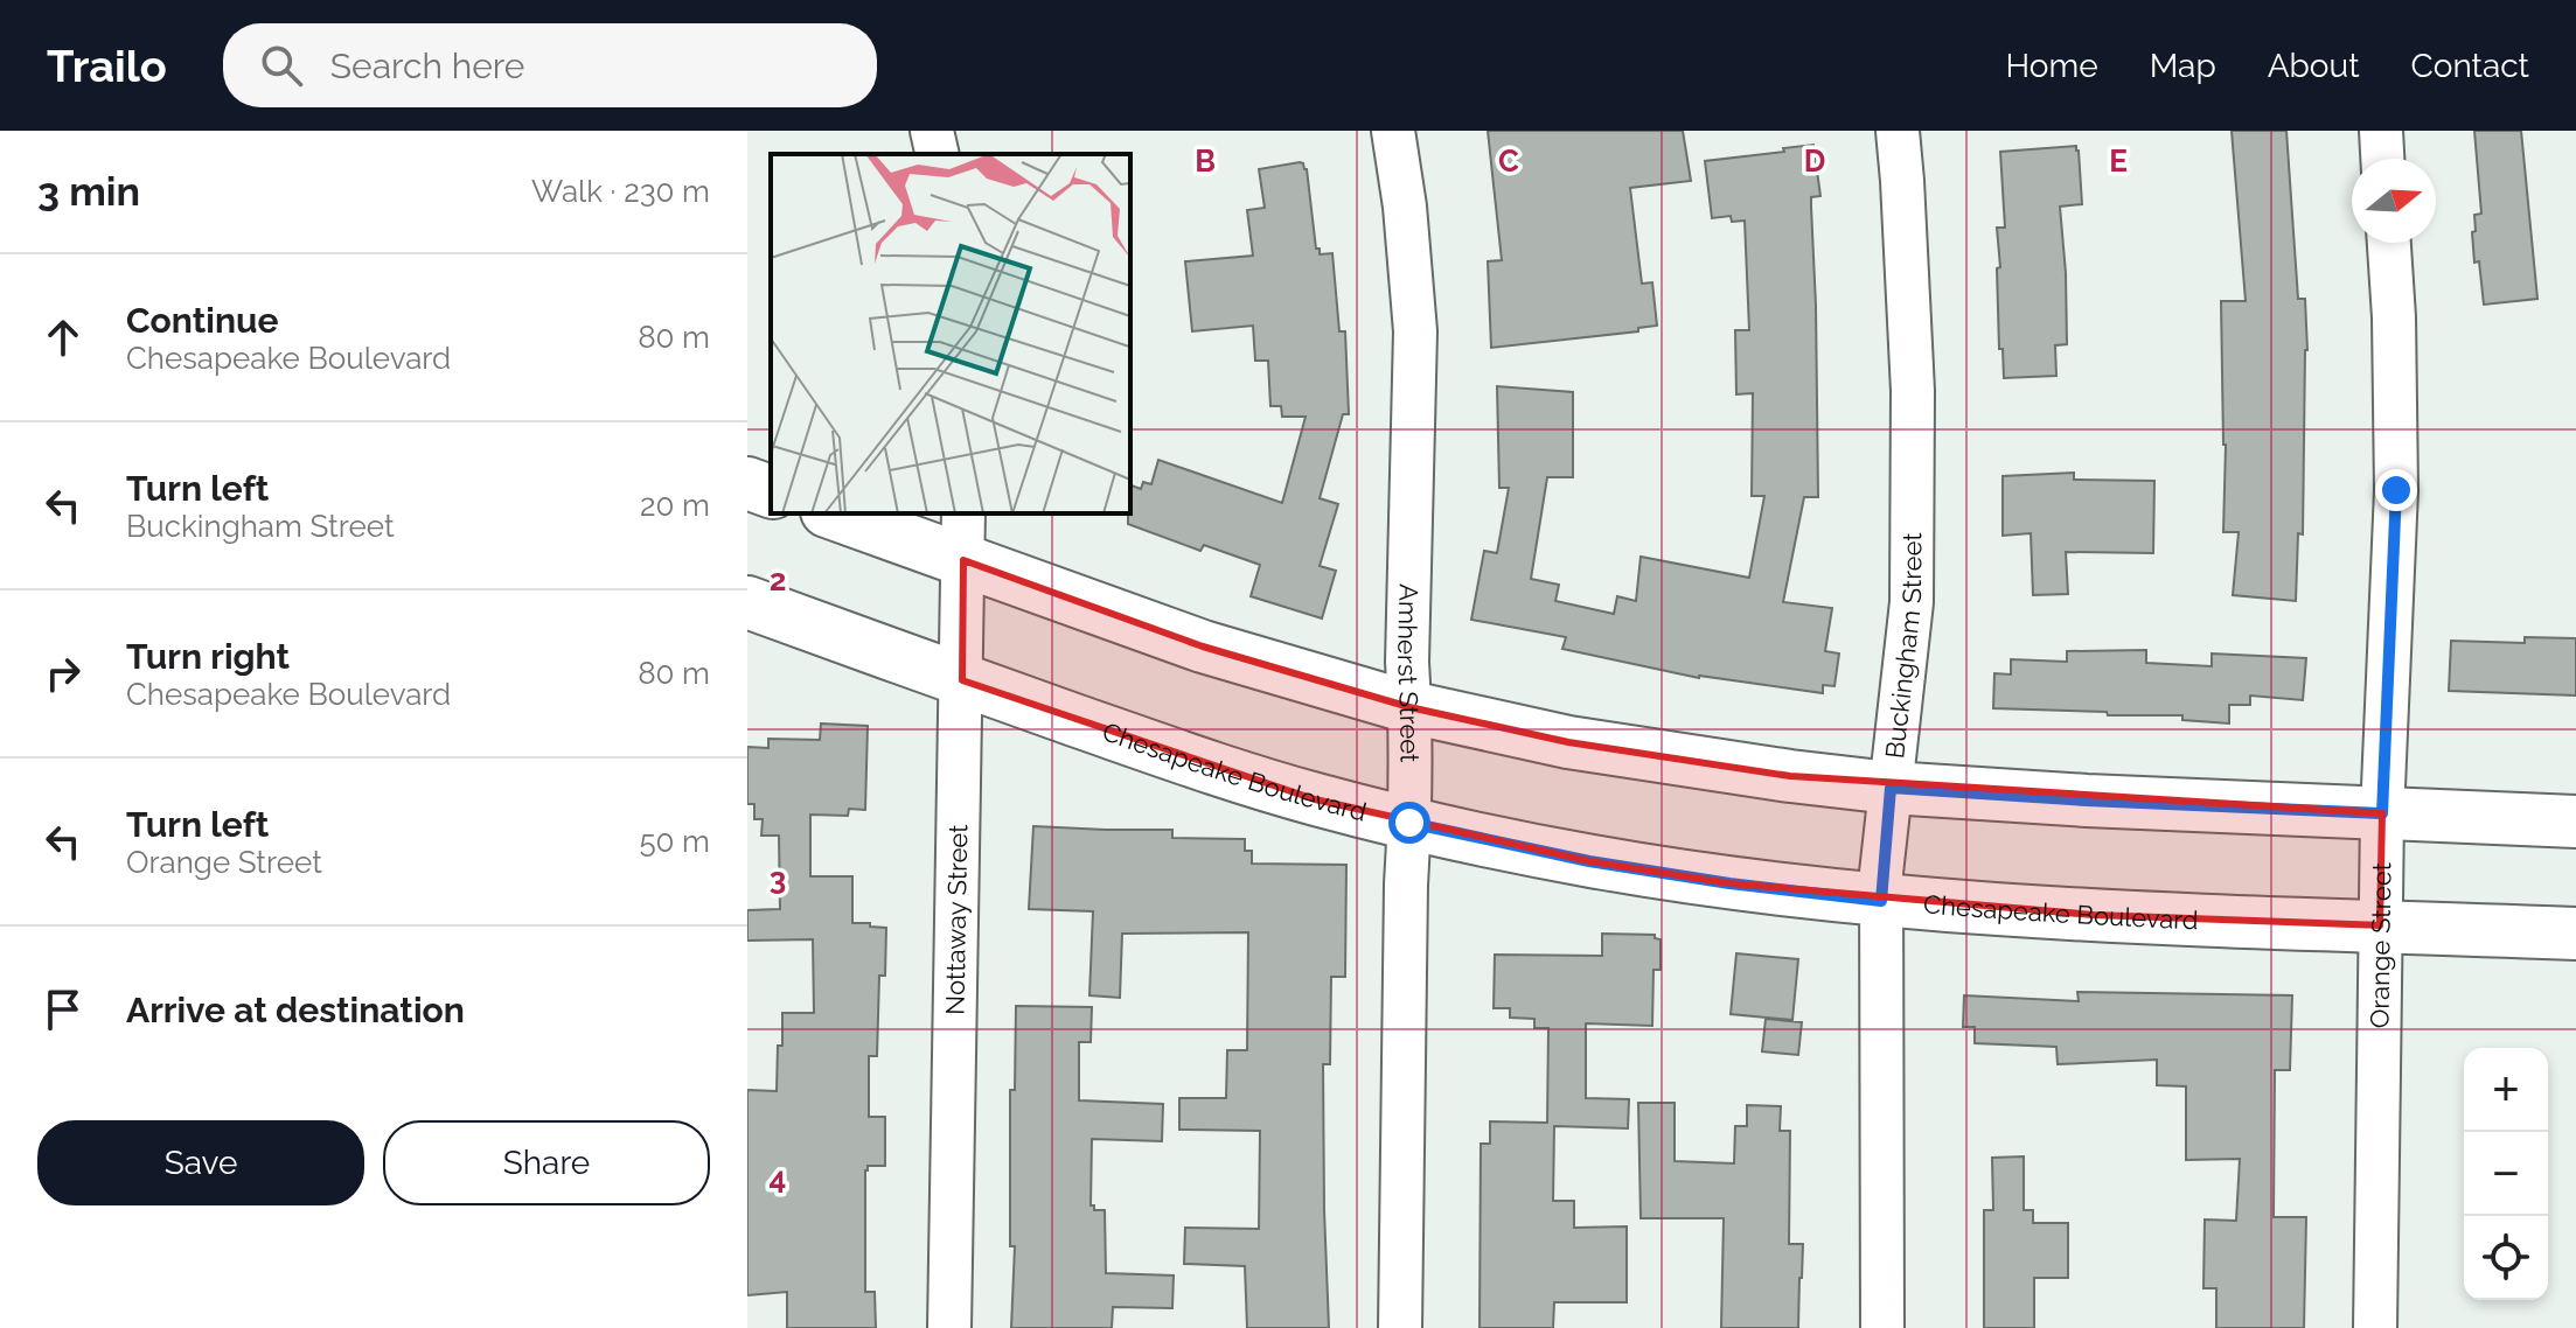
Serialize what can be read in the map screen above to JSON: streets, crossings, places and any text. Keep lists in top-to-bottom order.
{
  "streets": {
    "main road": ["Chesapeake Boulevard"],
    "street": [
      "Buckingham Street",
      "Amherst Street",
      "Nottaway Street",
      "Orange Street"
    ]
  },
  "crossings": [
    ["Buckingham Street", "Chesapeake Boulevard"],
    ["Amherst Street", "Chesapeake Boulevard"],
    ["Chesapeake Boulevard", "Nottaway Street"],
    ["Chesapeake Boulevard", "Orange Street"]
  ],
  "north": "right",
  "page": {
    "header": "Trailo",
    "search": "Search here",
    "nav": [
      "Home",
      "Map",
      "About",
      "Contact"
    ],
    "heading": ["3 min", "Walk · 230 m"],
    "list": [
      ["Continue", "Chesapeake Boulevard", "80 m"],
      ["Turn left", "Buckingham Street", "20 m"],
      ["Turn right", "Chesapeake Boulevard", "80 m"],
      ["Turn left", "Orange Street", "50 m"],
      "Arrive at destination"
    ],
    "map_buttons": ["+", "−"],
    "buttons": ["Save", "Share"]
  },
  "grid": {
    "columns": [
      "B",
      "C",
      "D",
      "E"
    ],
    "rows": ["2", "3", "4"]
  }
}
